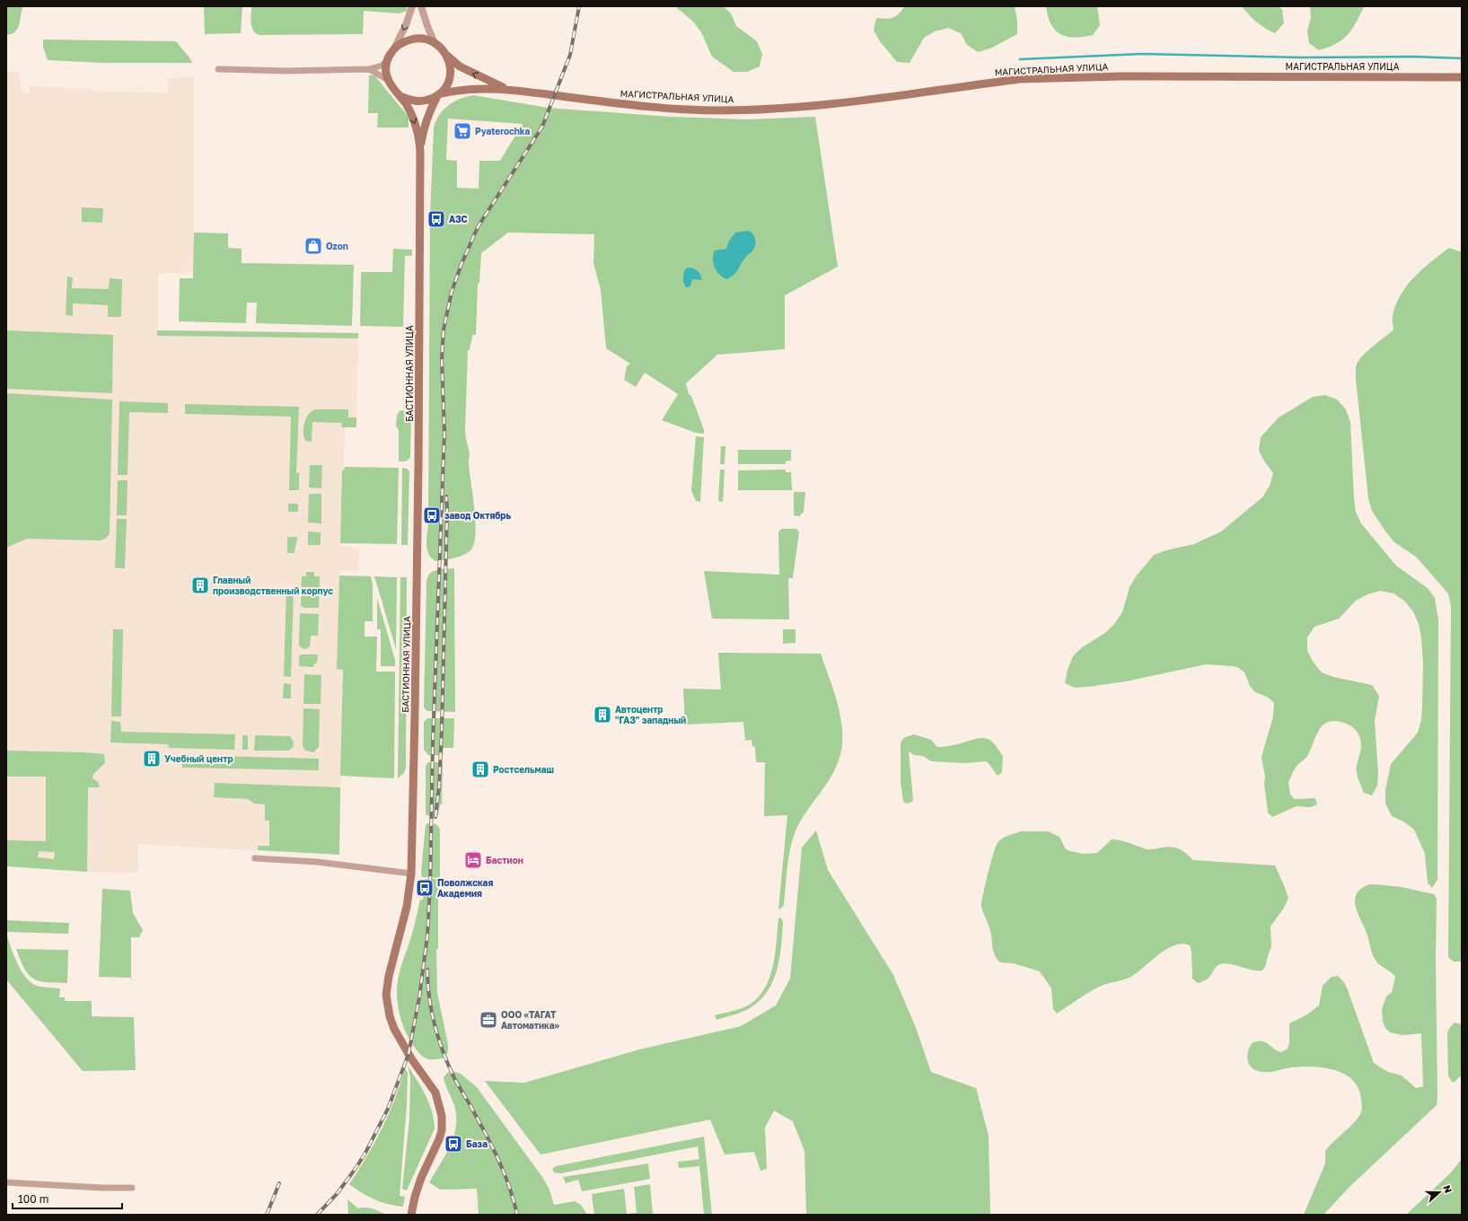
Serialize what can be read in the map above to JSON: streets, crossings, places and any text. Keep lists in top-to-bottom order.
{
  "streets": {
    "main road": ["МАГИСТРАЛЬНАЯ УЛИЦА", "БАСТИОННАЯ УЛИЦА"]
  },
  "places": {
    "supermarket": ["Pyaterochka"],
    "bus stop": [
      "АЗС",
      "завод Октябрь",
      "Поволжская Академия",
      "База"
    ],
    "shop": ["Ozon"],
    "building": [
      "Главный производственный корпус",
      "Автоцентр \"ГАЗ\" западный",
      "Учебный центр",
      "Ростсельмаш"
    ],
    "hotel": ["Бастион"],
    "office": ["ООО «ТАГАТ Автоматика»"]
  },
  "scale_bar": "100 m",
  "north": "right"
}
